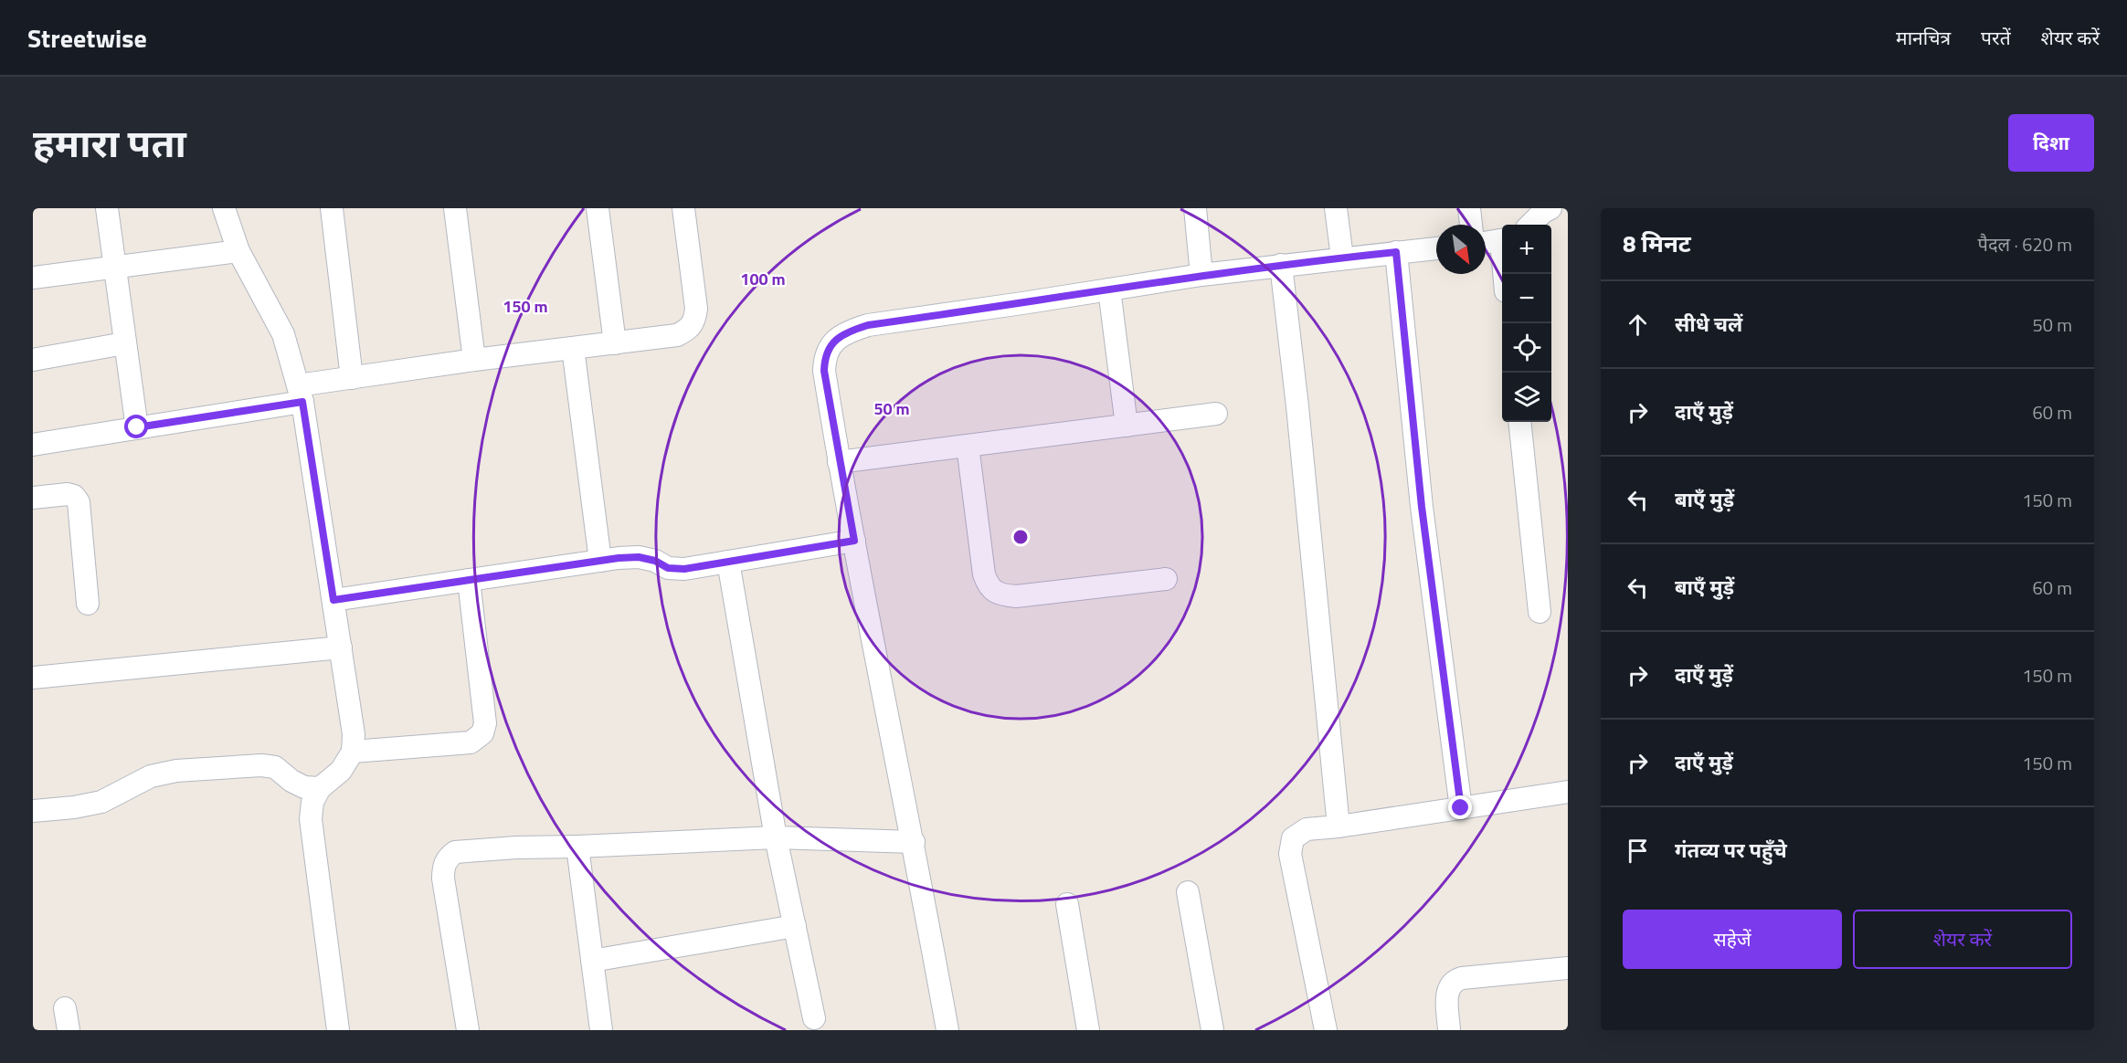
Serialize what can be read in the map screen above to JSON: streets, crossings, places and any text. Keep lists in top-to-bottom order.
{
  "north": "bottom right",
  "page": {
    "header": "Streetwise",
    "nav": ["मानचित्र", "परतें", "शेयर करें"],
    "title": "हमारा पता",
    "buttons": [
      "दिशा",
      ["सहेजें", "शेयर करें"]
    ],
    "heading": ["8 मिनट", "पैदल · 620 m"],
    "map_buttons": ["+", "−"],
    "list": [
      ["सीधे चलें", "50 m"],
      ["दाएँ मुड़ें", "60 m"],
      ["बाएँ मुड़ें", "150 m"],
      ["बाएँ मुड़ें", "60 m"],
      ["दाएँ मुड़ें", "150 m"],
      ["दाएँ मुड़ें", "150 m"],
      "गंतव्य पर पहुँचे"
    ]
  },
  "rings": ["100 m", "150 m", "50 m"]
}
